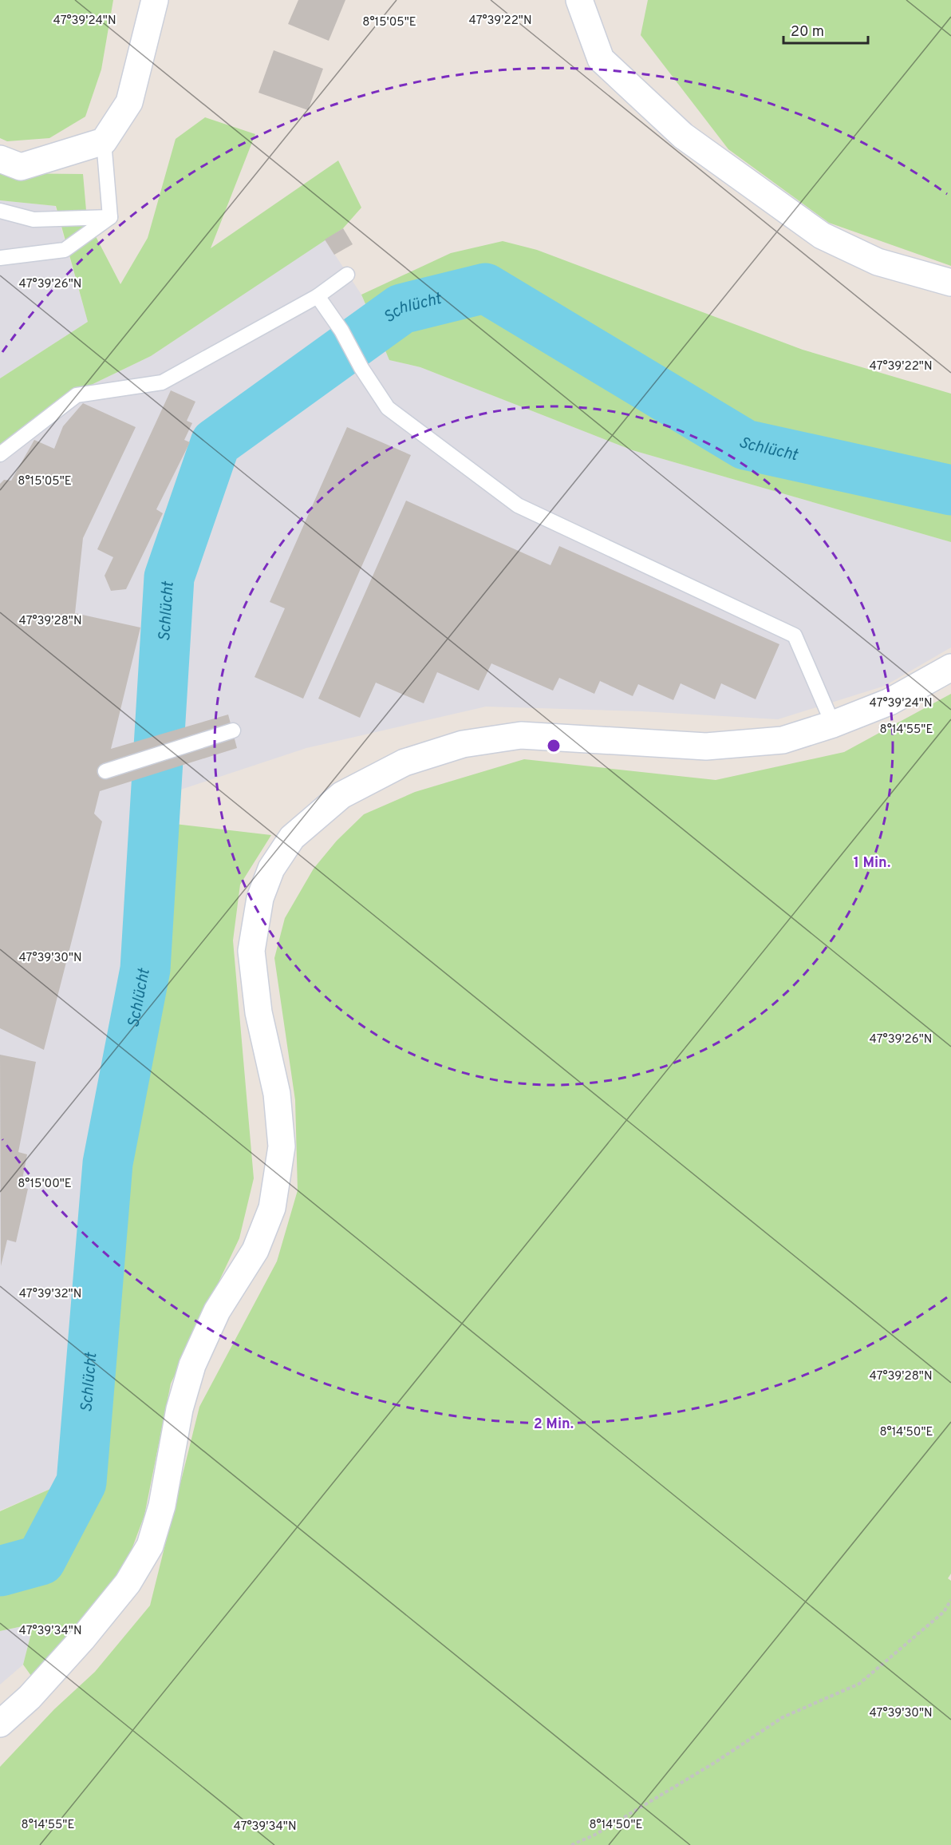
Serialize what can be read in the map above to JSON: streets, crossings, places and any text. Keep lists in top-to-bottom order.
{
  "water": ["Schlücht"],
  "scale_bar": "20 m",
  "coordinates": [
    "47°39'24\"N",
    "47°39'22\"N",
    "8°15'05\"E",
    "47°39'26\"N",
    "47°39'28\"N",
    "8°14'55\"E",
    "47°39'30\"N",
    "8°15'00\"E",
    "47°39'32\"N",
    "8°14'50\"E",
    "47°39'34\"N"
  ],
  "rings": ["1 Min.", "2 Min."]
}
